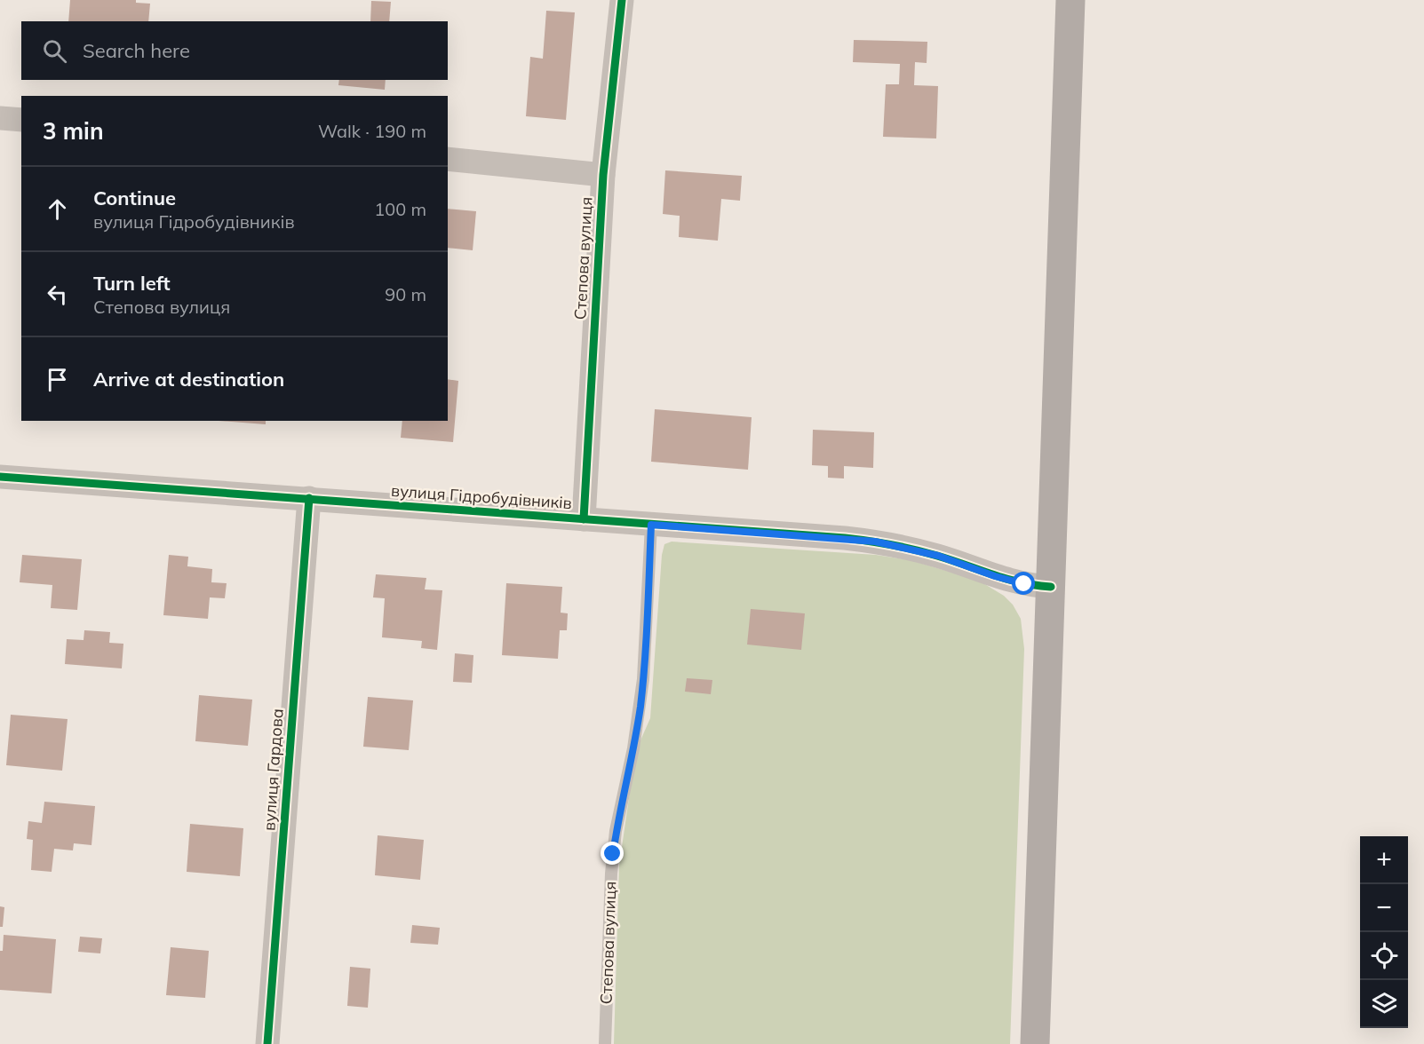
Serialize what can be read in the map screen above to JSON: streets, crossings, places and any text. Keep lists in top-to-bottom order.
{
  "streets": {
    "street": ["Степова вулиця", "вулиця Гідробудівників", "вулиця Гардова"]
  },
  "crossings": [
    ["Степова вулиця", "вулиця Гідробудівників"],
    ["вулиця Гідробудівників", "вулиця Гардова"]
  ],
  "page": {
    "search": "Search here",
    "heading": ["3 min", "Walk · 190 m"],
    "list": [
      ["Continue", "вулиця Гідробудівників", "100 m"],
      ["Turn left", "Степова вулиця", "90 m"],
      "Arrive at destination"
    ],
    "map_buttons": ["+", "−"]
  }
}
